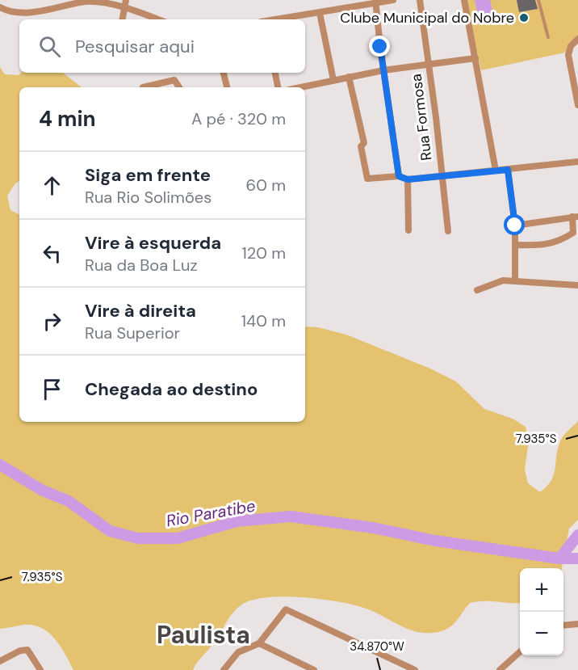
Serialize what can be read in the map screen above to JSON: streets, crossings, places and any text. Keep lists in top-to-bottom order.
{
  "streets": {
    "street": ["Rua Formosa"]
  },
  "districts": ["Paulista"],
  "water": ["Rio Paratibe"],
  "places": ["Clube Municipal do Nobre"],
  "page": {
    "search": "Pesquisar aqui",
    "heading": ["4 min", "A pé · 320 m"],
    "list": [
      ["Siga em frente", "Rua Rio Solimões", "60 m"],
      ["Vire à esquerda", "Rua da Boa Luz", "120 m"],
      ["Vire à direita", "Rua Superior", "140 m"],
      "Chegada ao destino"
    ],
    "map_buttons": ["+", "−"]
  },
  "coordinates": ["7.935°S", "34.870°W"]
}
